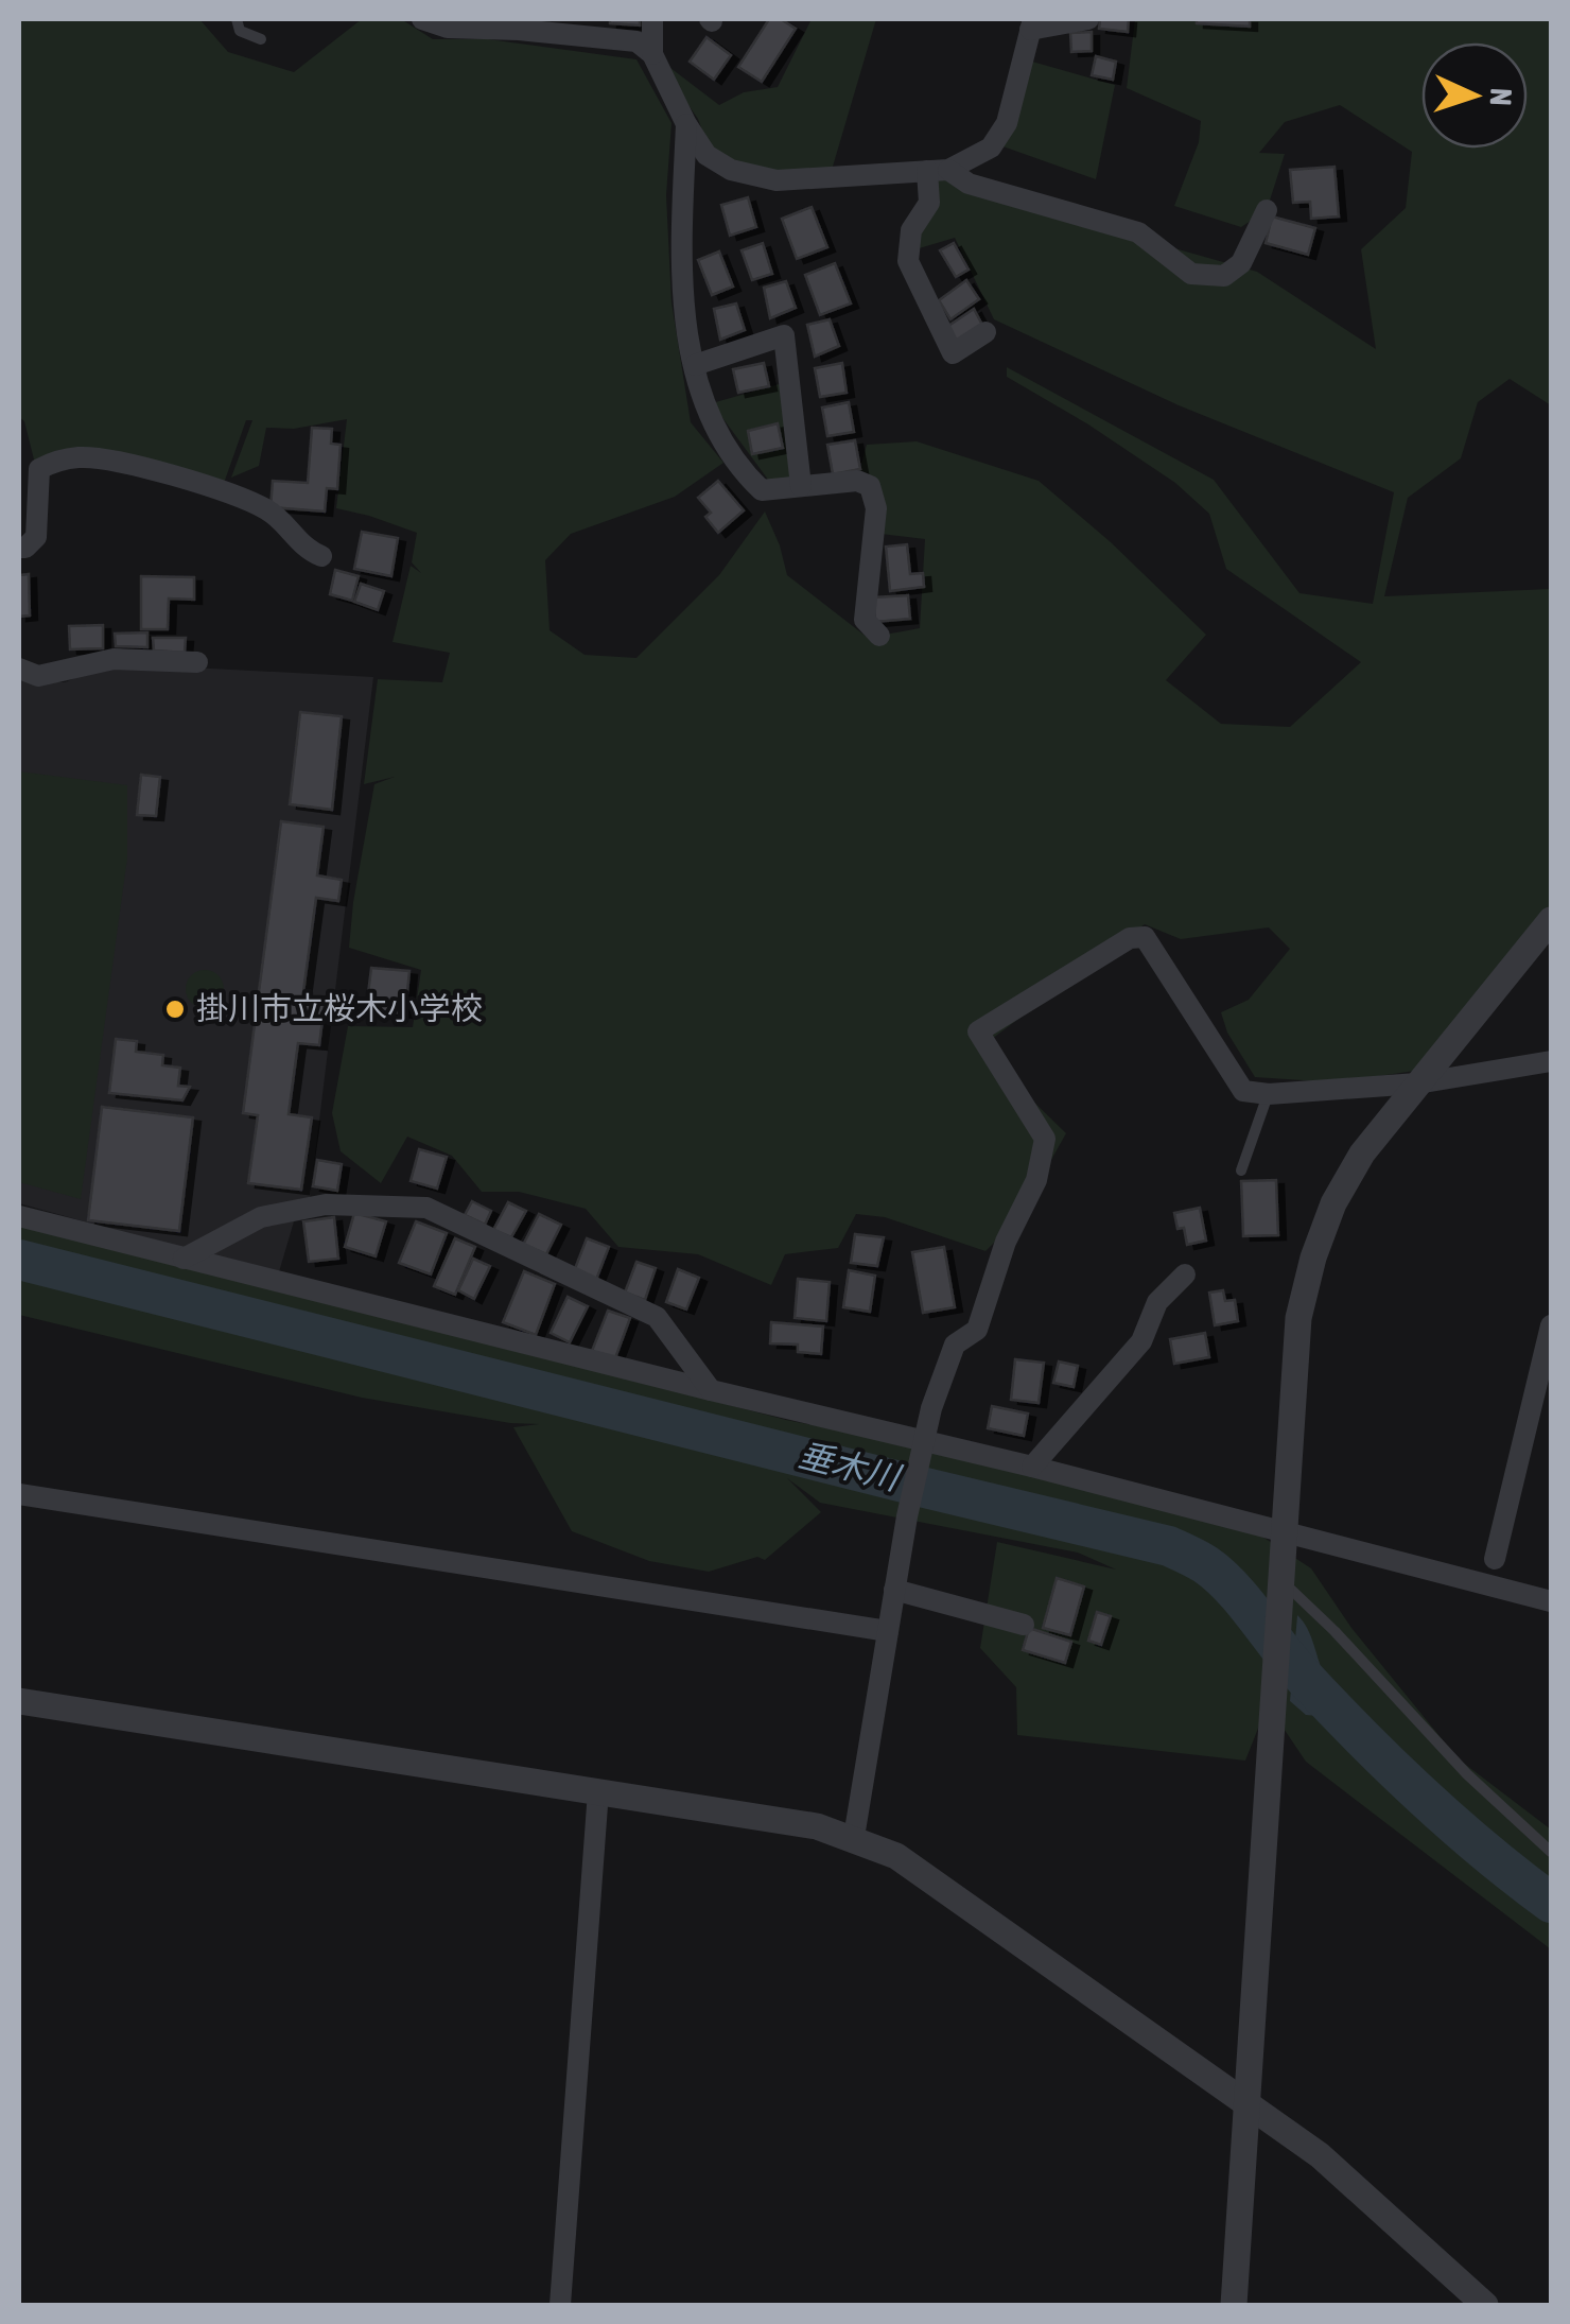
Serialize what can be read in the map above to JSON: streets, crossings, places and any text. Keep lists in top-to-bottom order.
{
  "water": ["垂木川"],
  "places": ["掛川市立桜木小学校"],
  "north": "right"
}
